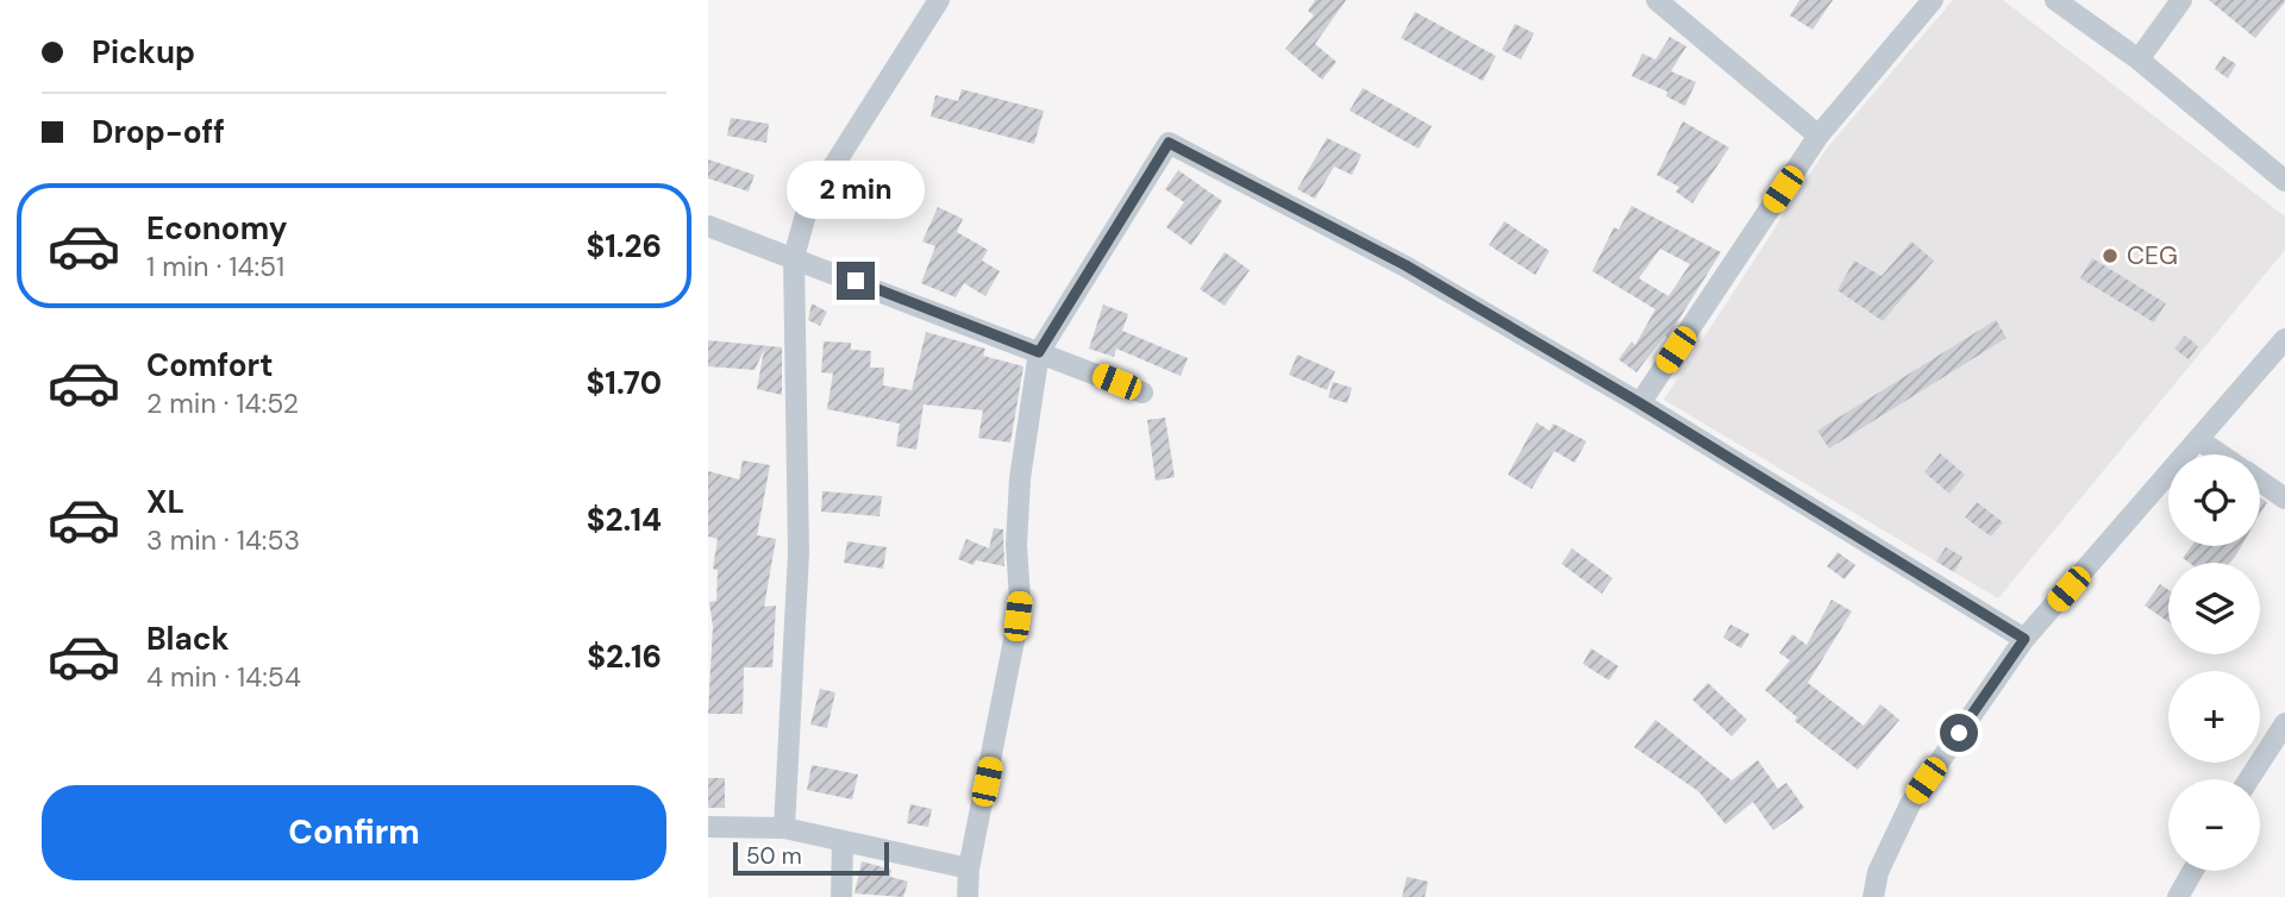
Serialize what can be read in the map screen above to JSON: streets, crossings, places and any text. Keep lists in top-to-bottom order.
{
  "places": ["CEG"],
  "scale_bar": "50 m",
  "page": {
    "banner": ["Pickup", "Drop-off"],
    "bubble": "2 min",
    "list": [
      {
        "name": "Economy",
        "note": "1 min · 14:51",
        "value": "$1.26"
      },
      {
        "name": "Comfort",
        "note": "2 min · 14:52",
        "value": "$1.70"
      },
      {
        "name": "XL",
        "note": "3 min · 14:53",
        "value": "$2.14"
      },
      {
        "name": "Black",
        "note": "4 min · 14:54",
        "value": "$2.16"
      }
    ],
    "map_buttons": ["+", "−"],
    "buttons": "Confirm",
    "scale": "50 m"
  }
}
